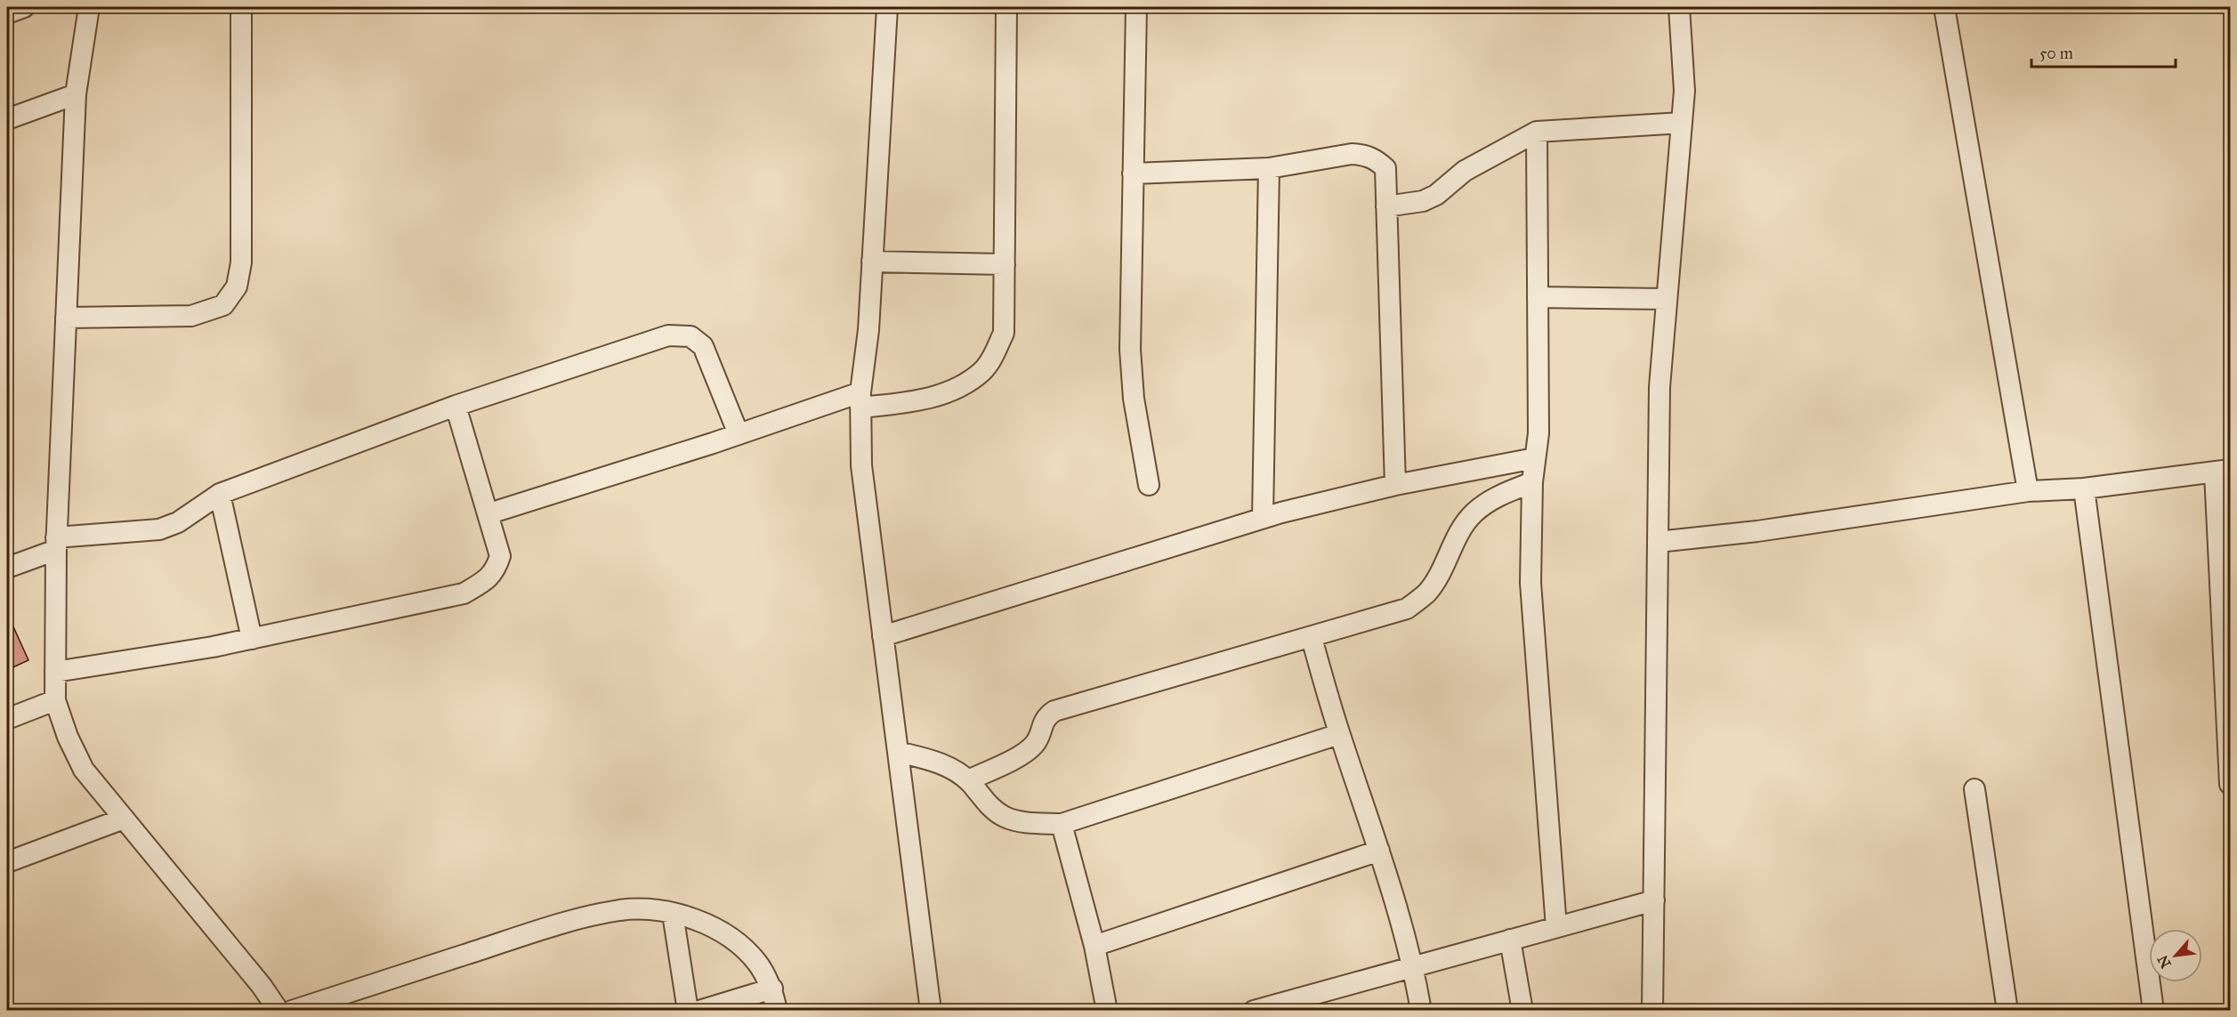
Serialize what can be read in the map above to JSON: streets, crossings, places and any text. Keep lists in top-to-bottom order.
{
  "scale_bar": "50 m",
  "north": "bottom left"
}
